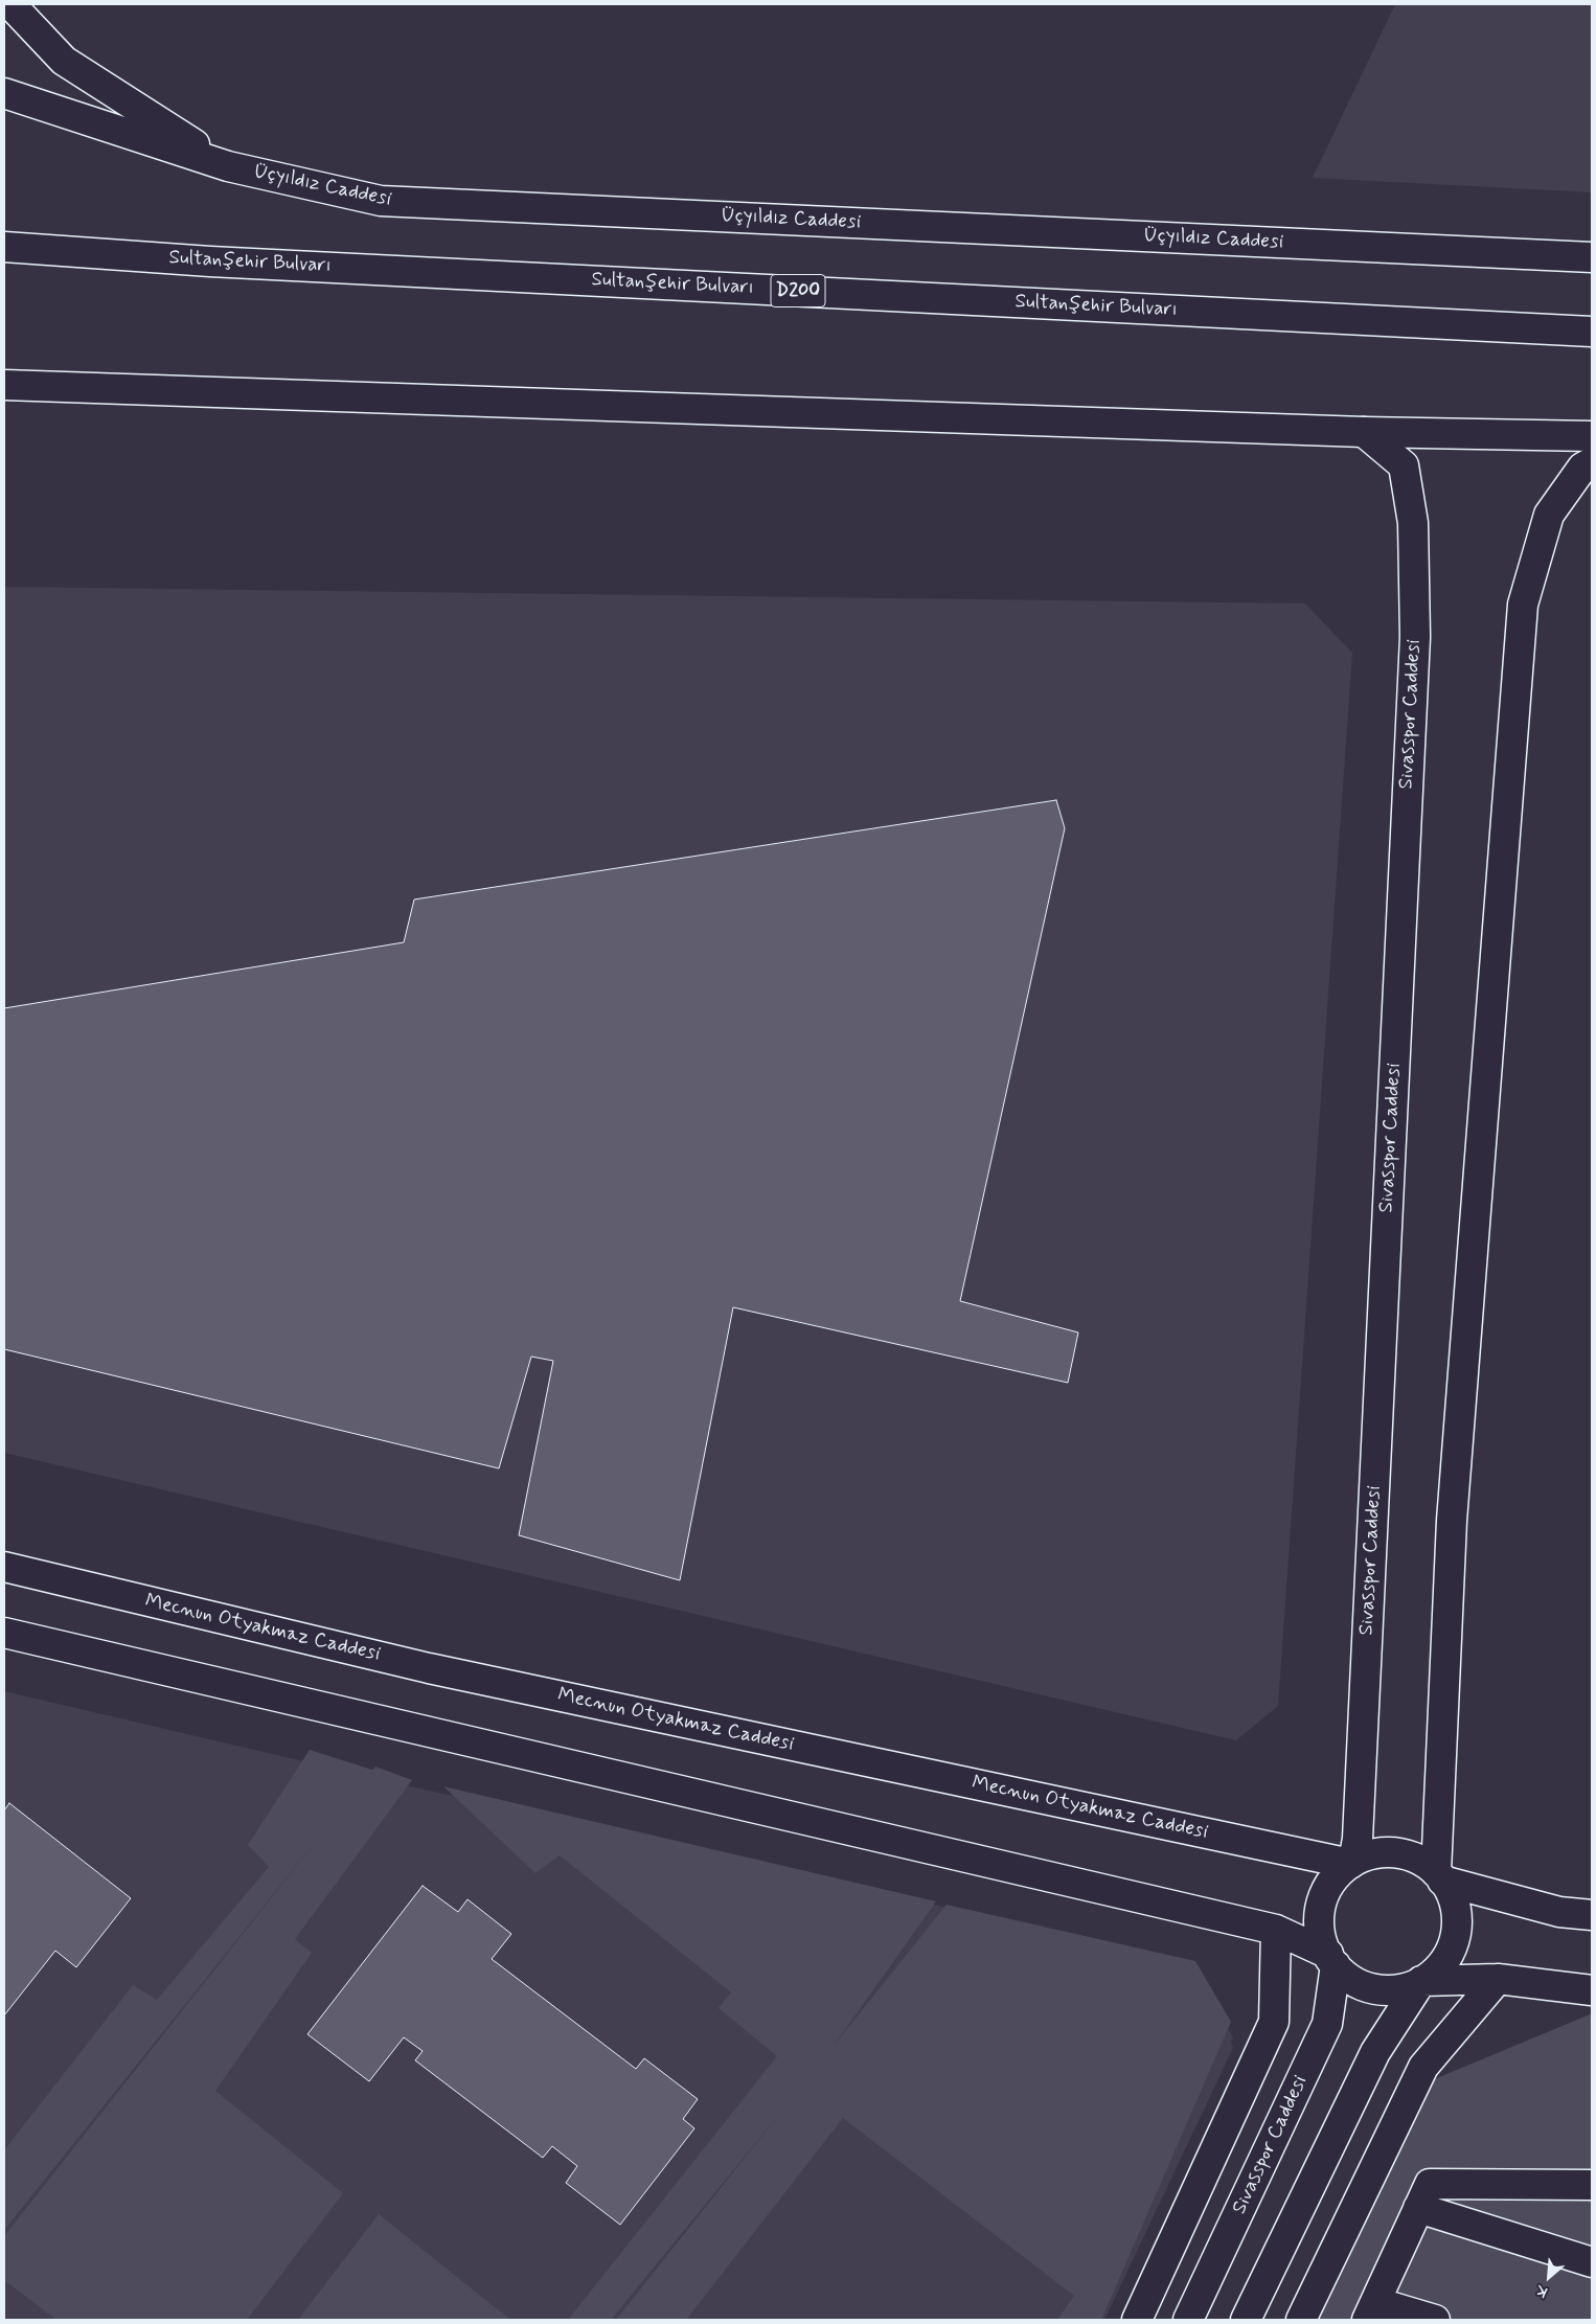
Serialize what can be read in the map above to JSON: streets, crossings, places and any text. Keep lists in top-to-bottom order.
{
  "streets": {
    "main road": [
      "Üçyıldız Caddesi",
      "Sultanşehir Bulvarı",
      "D200",
      "Sivasspor Caddesi",
      "Mecnun Otyakmaz Caddesi"
    ]
  },
  "crossings": [
    ["Sivasspor Caddesi", "Mecnun Otyakmaz Caddesi"]
  ],
  "north": "bottom left"
}
